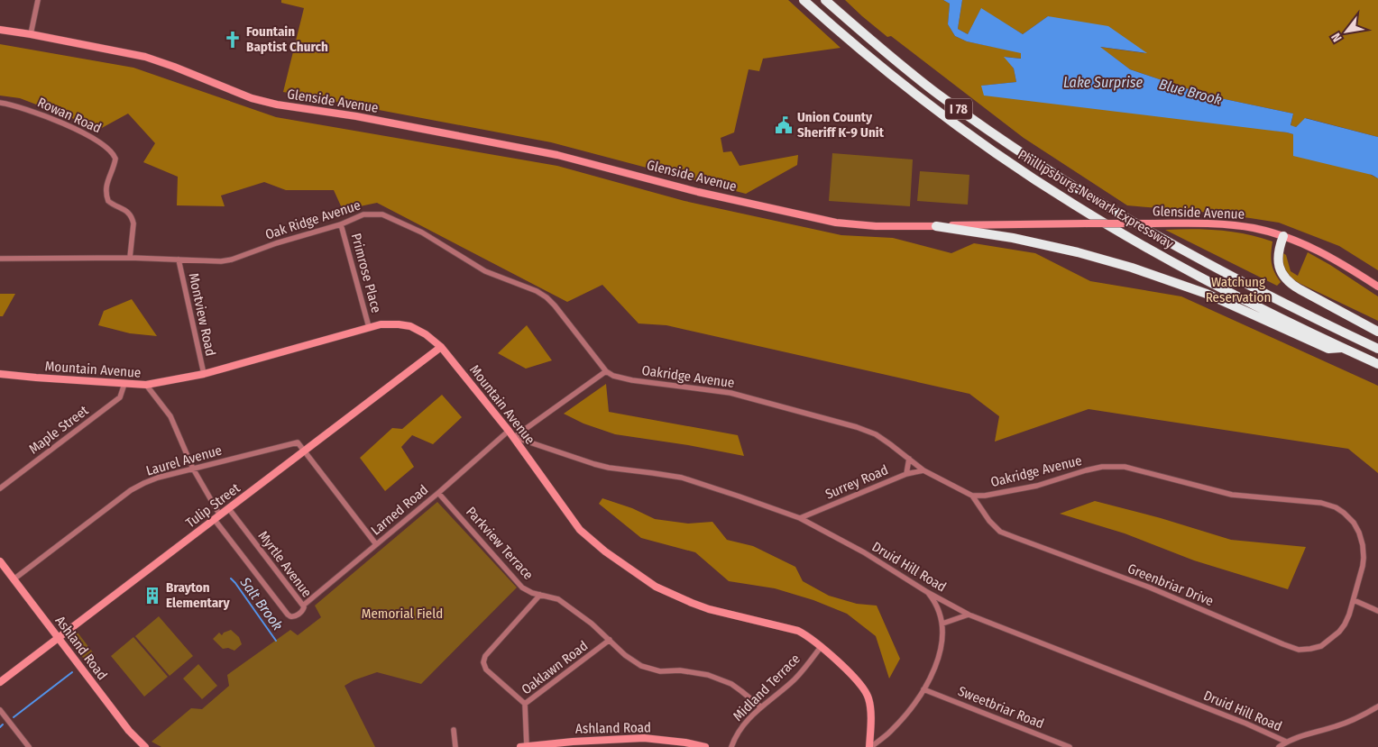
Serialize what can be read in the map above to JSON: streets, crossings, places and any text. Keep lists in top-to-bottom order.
{
  "streets": {
    "highway": ["I 78", "Phillipsburg-Newark Expressway"],
    "main road": [
      "Glenside Avenue",
      "Mountain Avenue",
      "Tulip Street",
      "Ashland Road"
    ],
    "street": [
      "Rowan Road",
      "Oak Ridge Avenue",
      "Primrose Place",
      "Montview Road",
      "Oakridge Avenue",
      "Maple Street",
      "Laurel Avenue",
      "Surrey Road",
      "Larned Road",
      "Parkview Terrace",
      "Myrtle Avenue",
      "Druid Hill Road",
      "Greenbriar Drive",
      "Oaklawn Road",
      "Midland Terrace",
      "Sweetbriar Road"
    ]
  },
  "crossings": [
    ["Rowan Road", "Oak Ridge Avenue"],
    ["Oak Ridge Avenue", "Primrose Place"],
    ["Oak Ridge Avenue", "Montview Road"],
    ["Oak Ridge Avenue", "Oakridge Avenue"],
    ["Primrose Place", "Mountain Avenue"],
    ["Montview Road", "Mountain Avenue"],
    ["Mountain Avenue", "Maple Street"],
    ["Mountain Avenue", "Tulip Street"],
    ["Mountain Avenue", "Larned Road"],
    ["Mountain Avenue", "Myrtle Avenue"],
    ["Mountain Avenue", "Druid Hill Road"],
    ["Mountain Avenue", "Midland Terrace"],
    ["Oakridge Avenue", "Surrey Road"],
    ["Oakridge Avenue", "Greenbriar Drive"],
    ["Laurel Avenue", "Tulip Street"],
    ["Laurel Avenue", "Myrtle Avenue"],
    ["Laurel Avenue", "Ashland Road"],
    ["Surrey Road", "Druid Hill Road"],
    ["Tulip Street", "Myrtle Avenue"],
    ["Tulip Street", "Ashland Road"],
    ["Larned Road", "Parkview Terrace"],
    ["Larned Road", "Myrtle Avenue"],
    ["Parkview Terrace", "Oaklawn Road"],
    ["Parkview Terrace", "Midland Terrace"],
    ["Ashland Road", "Oaklawn Road"]
  ],
  "water": ["Lake Surprise", "Blue Brook", "Salt Brook"],
  "parks": ["Watchung Reservation", "Memorial Field"],
  "places": {
    "church": ["Fountain Baptist Church"],
    "public building": ["Union County Sheriff K-9 Unit"],
    "building": ["Brayton Elementary"]
  },
  "north": "bottom left"
}
